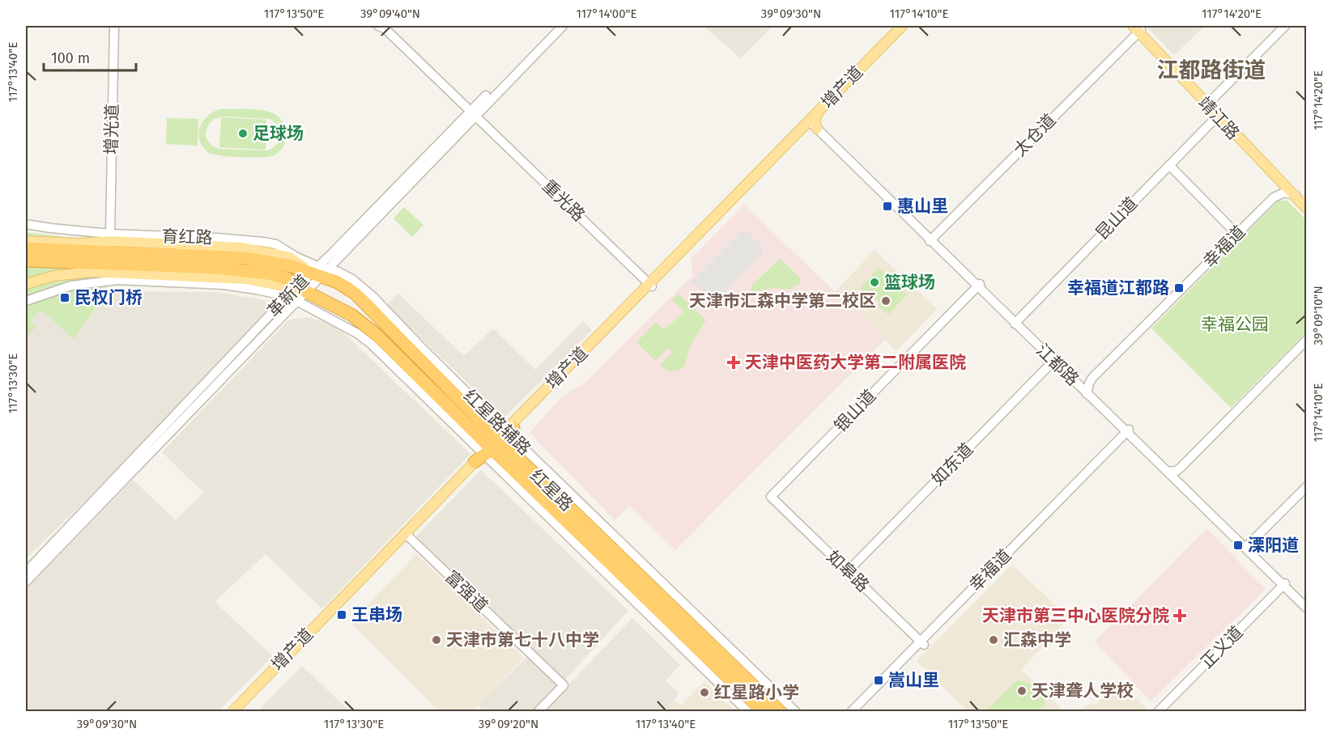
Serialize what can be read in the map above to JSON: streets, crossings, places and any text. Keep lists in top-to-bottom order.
{
  "streets": {
    "highway": ["育红路", "红星路"],
    "main road": ["增产道", "靖江路"],
    "street": [
      "增光道",
      "太仓道",
      "重光路",
      "昆山道",
      "幸福道",
      "革新道",
      "江都路",
      "银山道",
      "红星路辅路",
      "如东道",
      "如皋路",
      "富强道",
      "正义道"
    ]
  },
  "crossings": [
    ["增产道", "重光路"],
    ["增产道", "江都路"],
    ["增产道", "红星路辅路"],
    ["增产道", "红星路"],
    ["增产道", "富强道"],
    ["靖江路", "太仓道"],
    ["靖江路", "昆山道"],
    ["靖江路", "幸福道"],
    ["增光道", "育红路"],
    ["太仓道", "江都路"],
    ["重光路", "革新道"],
    ["昆山道", "江都路"],
    ["育红路", "革新道"],
    ["育红路", "红星路辅路"],
    ["幸福道", "江都路"],
    ["幸福道", "如皋路"],
    ["革新道", "红星路辅路"],
    ["江都路", "银山道"],
    ["江都路", "如东道"],
    ["江都路", "正义道"],
    ["银山道", "如皋路"],
    ["红星路辅路", "红星路"],
    ["如东道", "如皋路"]
  ],
  "districts": ["江都路街道"],
  "parks": ["幸福公园"],
  "places": {
    "other": [
      "足球场",
      "篮球场",
      "天津市汇森中学第二校区",
      "天津市第七十八中学",
      "汇森中学",
      "天津聋人学校",
      "红星路小学"
    ],
    "transit": [
      "惠山里",
      "幸福道江都路",
      "民权门桥",
      "溧阳道",
      "王串场",
      "嵩山里"
    ],
    "health": ["天津中医药大学第二附属医院", "天津市第三中心医院分院"]
  },
  "scale_bar": "100 m",
  "coordinates": [
    "117°13'50\"E",
    "39°09'40\"N",
    "117°14'00\"E",
    "39°09'30\"N",
    "117°14'10\"E",
    "117°14'20\"E",
    "117°13'40\"E",
    "39°09'10\"N",
    "117°13'30\"E",
    "39°09'20\"N"
  ]
}
